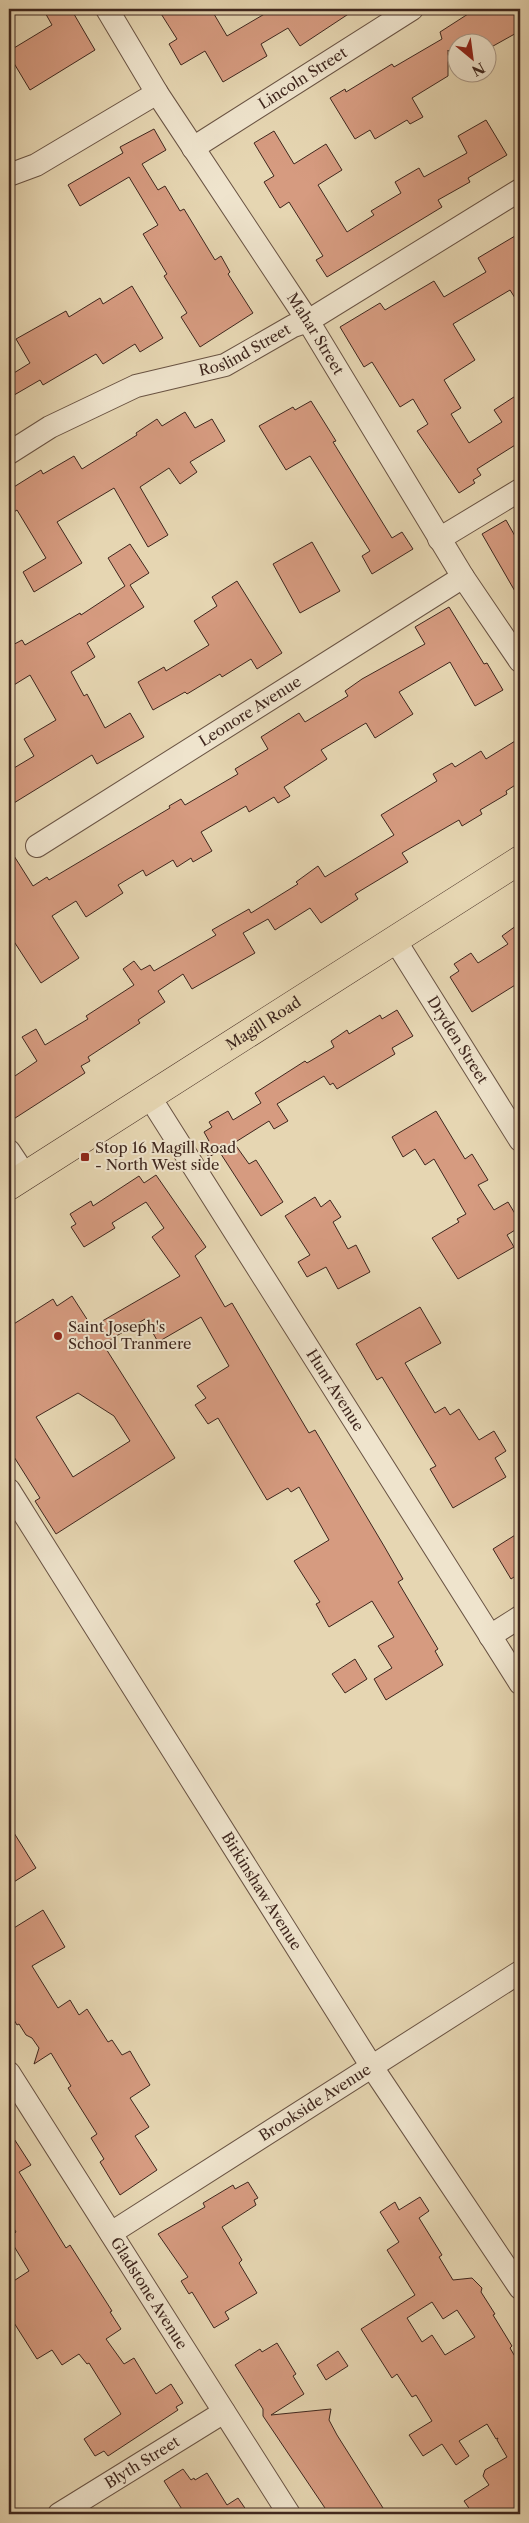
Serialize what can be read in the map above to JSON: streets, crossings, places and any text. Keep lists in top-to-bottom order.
{
  "streets": {
    "main road": ["Magill Road"],
    "street": [
      "Lincoln Street",
      "Mahar Street",
      "Roslind Street",
      "Leonore Avenue",
      "Dryden Street",
      "Hunt Avenue",
      "Birkinshaw Avenue",
      "Brookside Avenue",
      "Gladstone Avenue",
      "Blyth Street"
    ]
  },
  "crossings": [
    ["Lincoln Street", "Mahar Street"],
    ["Mahar Street", "Roslind Street"],
    ["Mahar Street", "Leonore Avenue"],
    ["Magill Road", "Dryden Street"],
    ["Magill Road", "Hunt Avenue"],
    ["Birkinshaw Avenue", "Brookside Avenue"],
    ["Brookside Avenue", "Gladstone Avenue"],
    ["Gladstone Avenue", "Blyth Street"]
  ],
  "places": {
    "transit": ["Stop 16 Magill Road - North West side"],
    "other": ["Saint Joseph's School Tranmere"]
  },
  "north": "bottom right"
}
